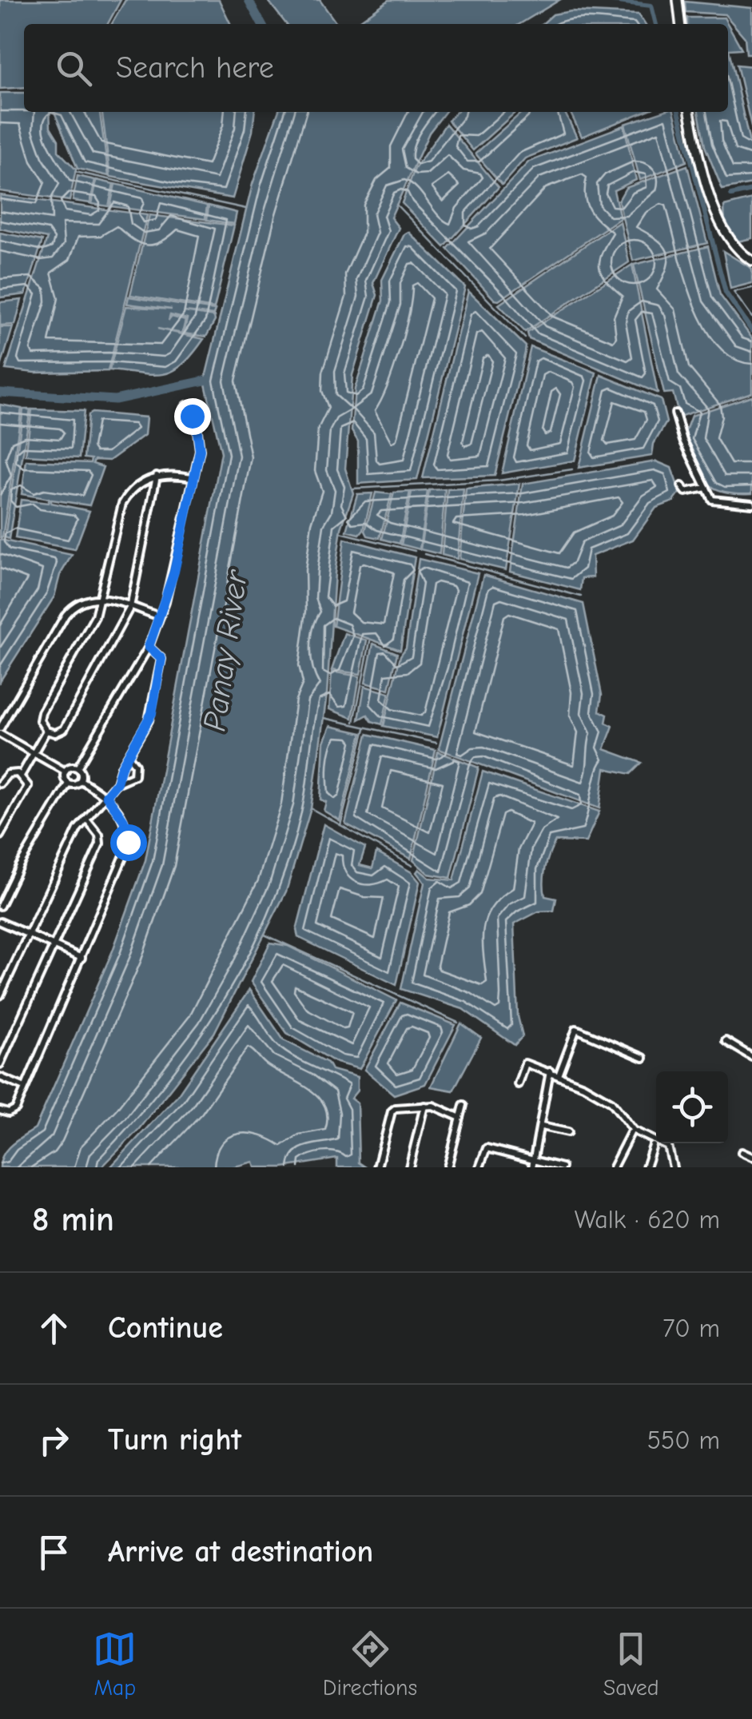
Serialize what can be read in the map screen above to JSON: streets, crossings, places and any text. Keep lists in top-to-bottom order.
{
  "water": ["Panay River"],
  "page": {
    "search": "Search here",
    "heading": ["8 min", "Walk · 620 m"],
    "list": [
      ["Continue", "70 m"],
      ["Turn right", "550 m"],
      "Arrive at destination"
    ],
    "nav": ["Map", "Directions", "Saved"]
  }
}
